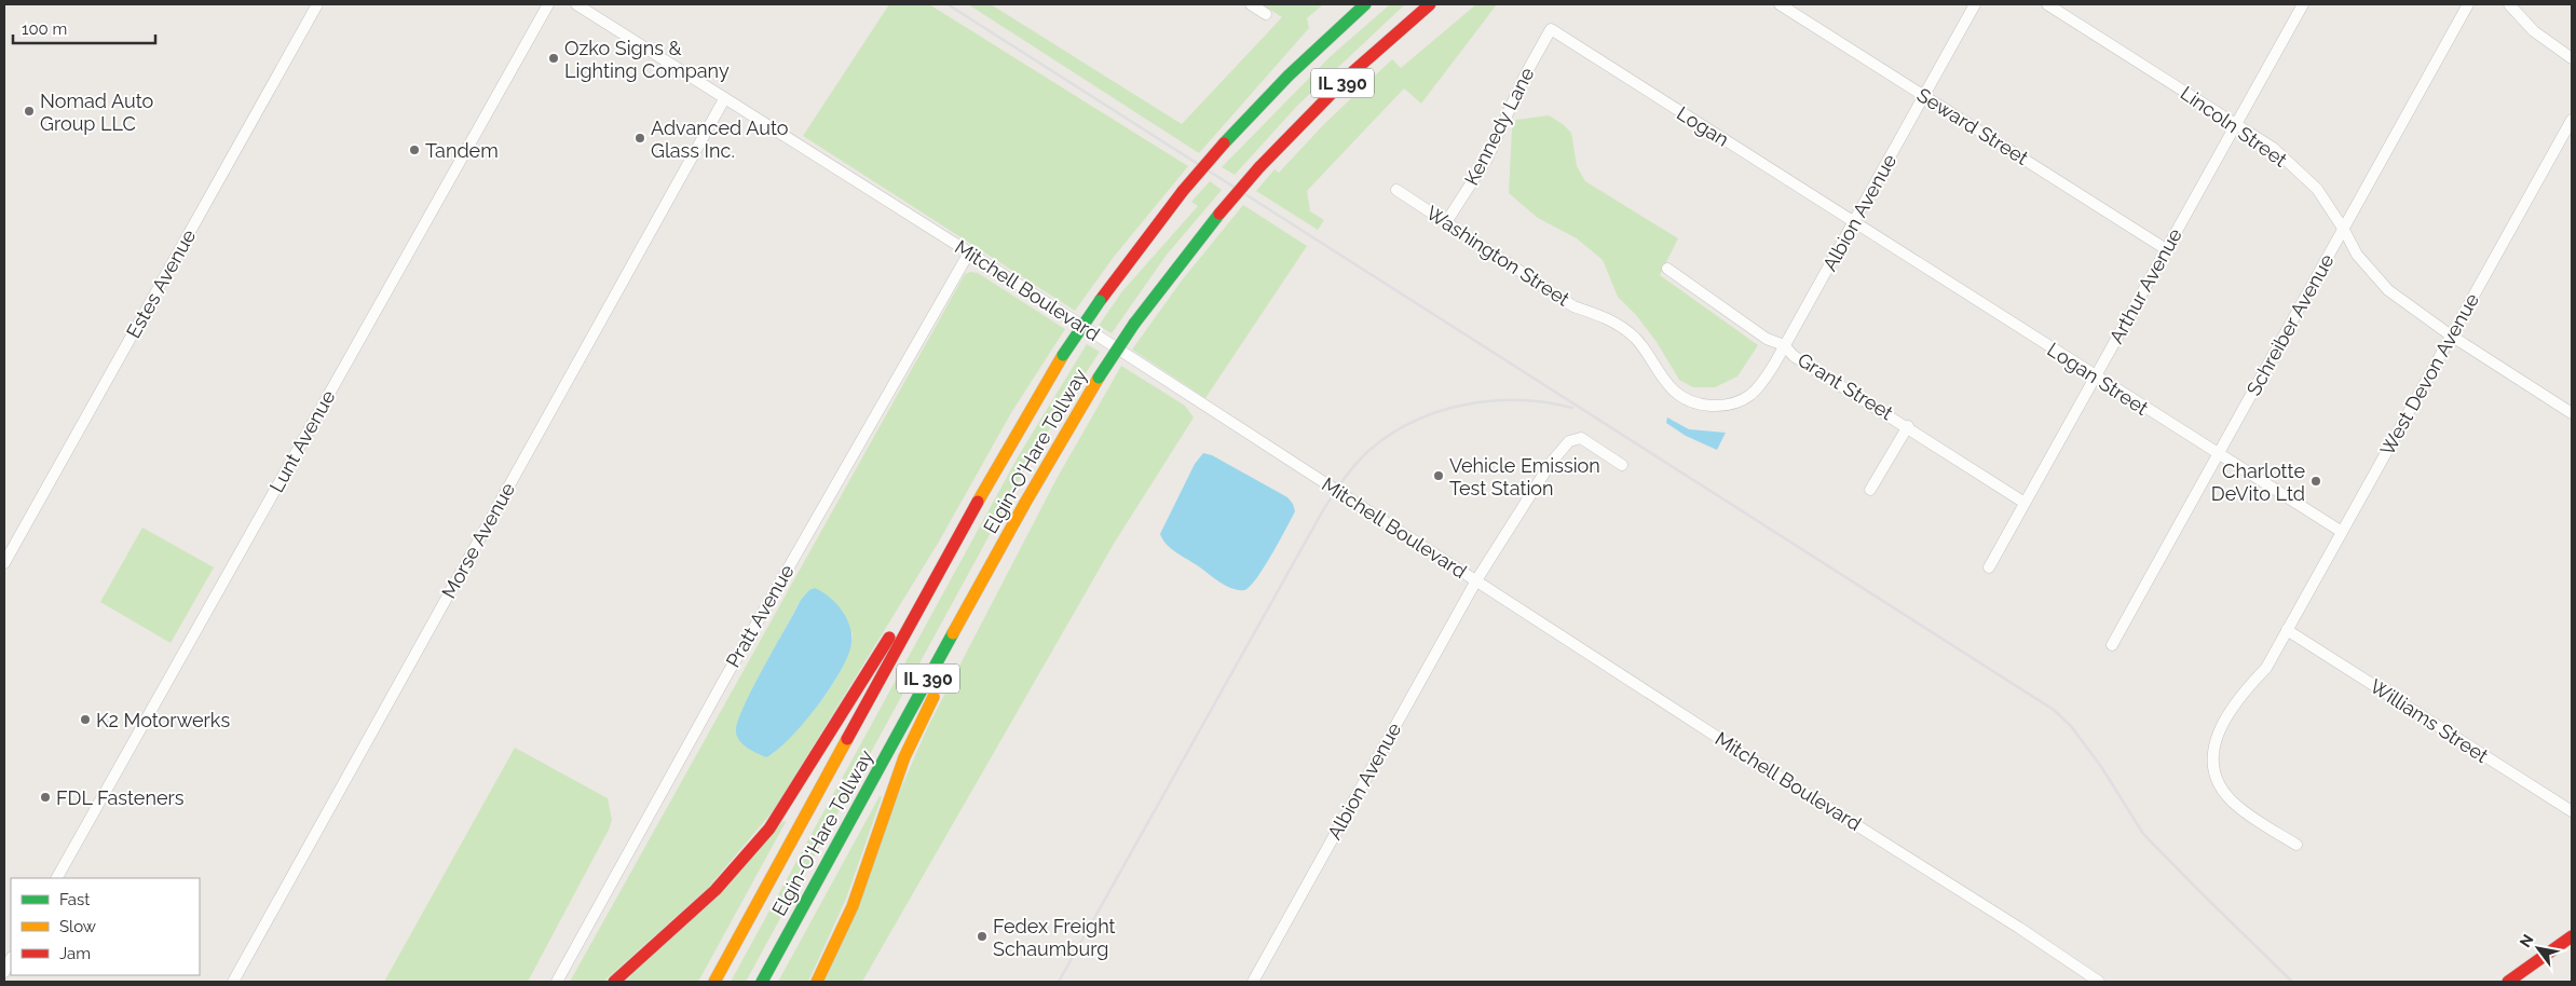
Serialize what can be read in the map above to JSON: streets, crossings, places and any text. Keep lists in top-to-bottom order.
{
  "streets": {
    "main road": ["IL 390", "Elgin-O'Hare Tollway"],
    "street": [
      "Kennedy Lane",
      "Logan",
      "Seward Street",
      "Lincoln Street",
      "Albion Avenue",
      "Washington Street",
      "Estes Avenue",
      "Arthur Avenue",
      "Mitchell Boulevard",
      "Schreiber Avenue",
      "West Devon Avenue",
      "Logan Street",
      "Grant Street",
      "Lunt Avenue",
      "Morse Avenue",
      "Pratt Avenue",
      "Williams Street"
    ]
  },
  "crossings": [
    ["Kennedy Lane", "Logan"],
    ["Kennedy Lane", "Washington Street"],
    ["Logan", "Albion Avenue"],
    ["Logan", "Logan Street"],
    ["Seward Street", "Albion Avenue"],
    ["Seward Street", "Arthur Avenue"],
    ["Lincoln Street", "Arthur Avenue"],
    ["Lincoln Street", "Schreiber Avenue"],
    ["Lincoln Street", "West Devon Avenue"],
    ["Albion Avenue", "Washington Street"],
    ["Albion Avenue", "Mitchell Boulevard"],
    ["Albion Avenue", "Logan Street"],
    ["Albion Avenue", "Grant Street"],
    ["Arthur Avenue", "Logan Street"],
    ["Arthur Avenue", "Grant Street"],
    ["Mitchell Boulevard", "Morse Avenue"],
    ["Mitchell Boulevard", "Pratt Avenue"],
    ["Schreiber Avenue", "Logan Street"],
    ["West Devon Avenue", "Logan Street"],
    ["West Devon Avenue", "Williams Street"]
  ],
  "places": [
    "Ozko Signs & Lighting Company",
    "Nomad Auto Group LLC",
    "Advanced Auto Glass Inc.",
    "Tandem",
    "Vehicle Emission Test Station",
    "Charlotte DeVito Ltd",
    "K2 Motorwerks",
    "FDL Fasteners",
    "Fedex Freight Schaumburg"
  ],
  "legend": ["Fast", "Slow", "Jam"],
  "scale_bar": "100 m",
  "north": "top left"
}
